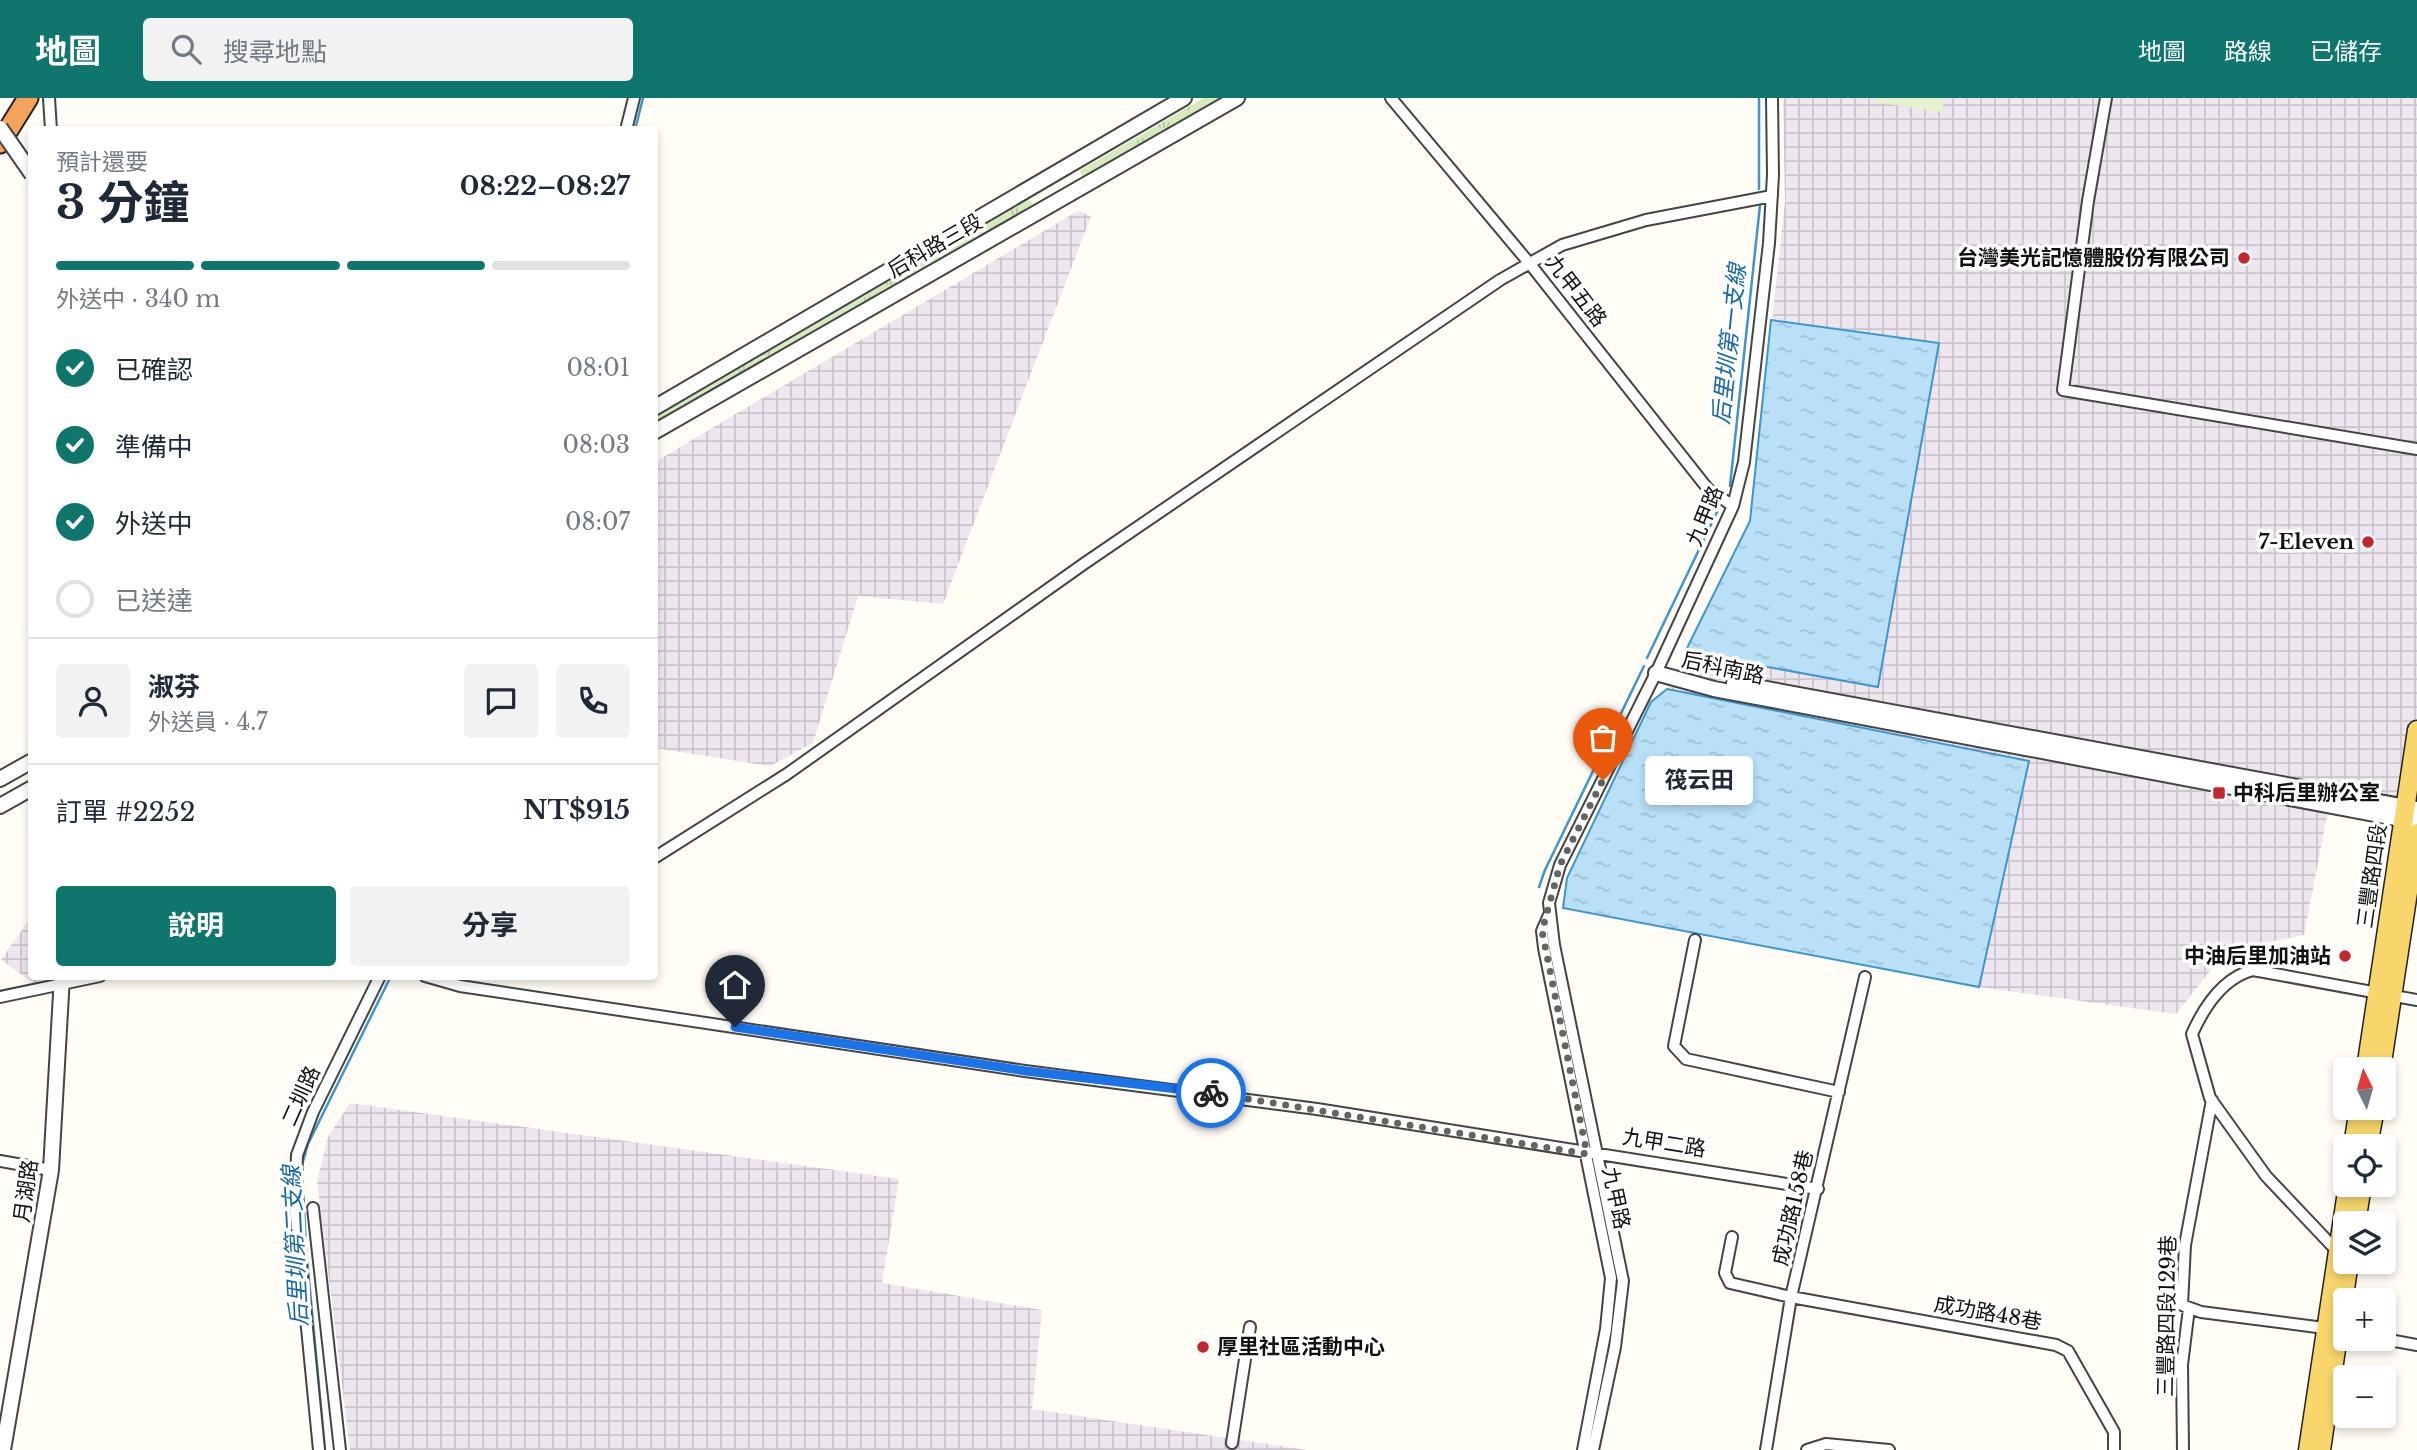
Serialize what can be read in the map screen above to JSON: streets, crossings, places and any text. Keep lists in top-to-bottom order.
{
  "streets": {
    "main road": ["三豐路四段"],
    "street": [
      "后科路三段",
      "九甲五路",
      "九甲路",
      "后科南路",
      "二圳路",
      "九甲二路",
      "月湖路",
      "成功路158巷",
      "成功路48巷",
      "三豐路四段129巷"
    ]
  },
  "crossings": [
    ["九甲五路", "九甲路"],
    ["九甲路", "后科南路"],
    ["九甲路", "九甲二路"],
    ["后科南路", "三豐路四段"],
    ["九甲二路", "成功路158巷"],
    ["成功路158巷", "成功路48巷"]
  ],
  "water": ["后里圳第一支線", "后里圳第二支線"],
  "places": {
    "other": [
      "台灣美光記憶體股份有限公司",
      "7-Eleven",
      "筏云田",
      "中油后里加油站",
      "厚里社區活動中心"
    ],
    "transit": ["中科后里辦公室"]
  },
  "north": "top",
  "page": {
    "header": "地圖",
    "search": "搜尋地點",
    "nav": ["地圖", "路線", "已儲存"],
    "heading": ["3 分鐘", "預計還要", "08:22–08:27"],
    "panel": [
      "淑芬",
      "外送員 · 4.7",
      "訂單 #2252",
      "NT$915"
    ],
    "bar": "外送中 · 340 m",
    "list": [
      ["已確認", "08:01"],
      ["準備中", "08:03"],
      ["外送中", "08:07"],
      "已送達"
    ],
    "bubble": "筏云田",
    "buttons": ["說明", "分享"],
    "map_buttons": ["+", "−"]
  }
}
